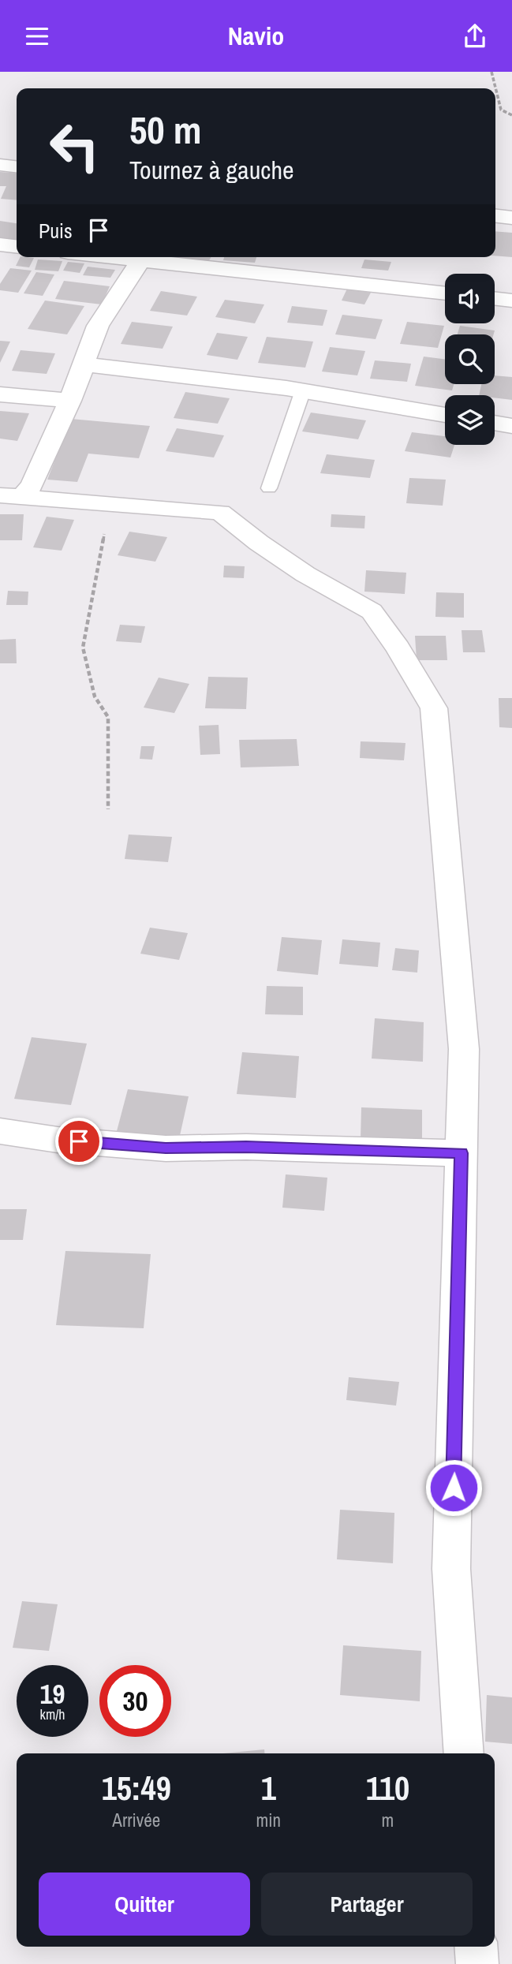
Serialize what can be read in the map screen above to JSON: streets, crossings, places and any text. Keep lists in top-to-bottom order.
{
  "page": {
    "header": "Navio",
    "turn": ["50 m", "Tournez à gauche"],
    "then": "Puis",
    "speed": "19 km/h",
    "limit": "30",
    "eta": [
      "15:49",
      "Arrivée",
      "1",
      "min",
      "110",
      "m"
    ],
    "buttons": ["Quitter", "Partager"]
  }
}
